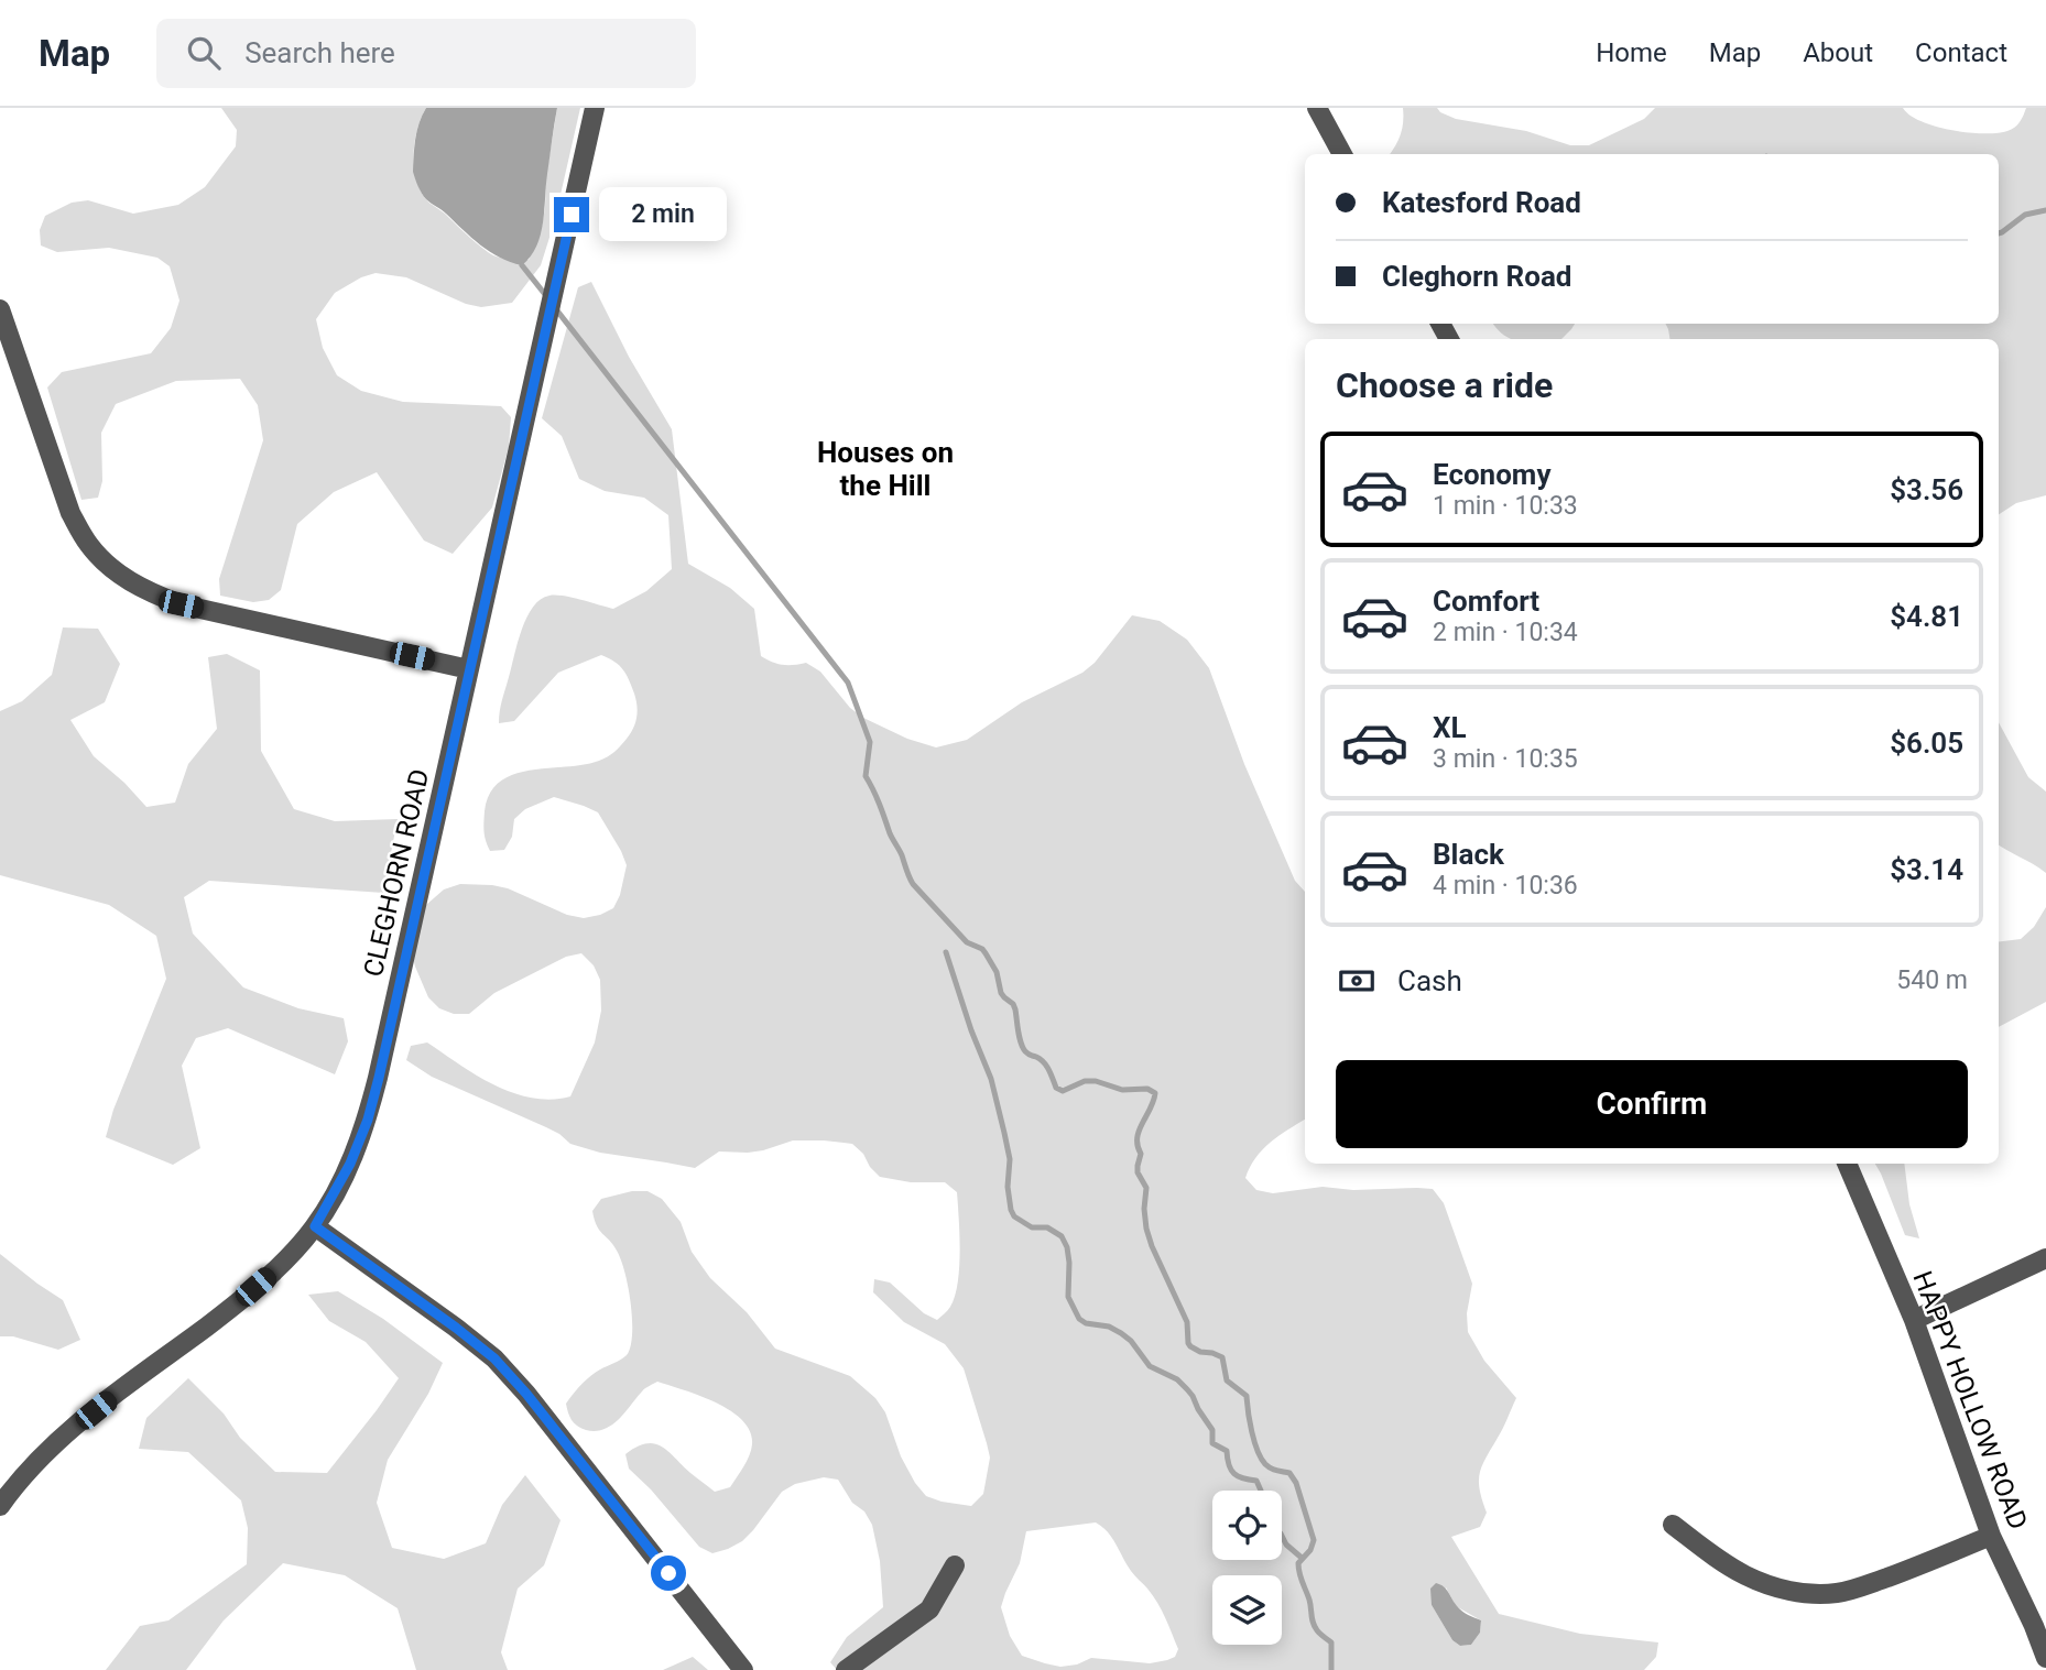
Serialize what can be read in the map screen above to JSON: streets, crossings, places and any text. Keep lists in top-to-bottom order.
{
  "streets": {
    "street": ["CLEGHORN ROAD", "HAPPY HOLLOW ROAD"]
  },
  "districts": ["Houses on the Hill"],
  "page": {
    "header": "Map",
    "search": "Search here",
    "nav": [
      "Home",
      "Map",
      "About",
      "Contact"
    ],
    "banner": ["Katesford Road", "Cleghorn Road"],
    "bubble": "2 min",
    "heading": "Choose a ride",
    "list": [
      {
        "name": "Economy",
        "note": "1 min · 10:33",
        "value": "$3.56"
      },
      {
        "name": "Comfort",
        "note": "2 min · 10:34",
        "value": "$4.81"
      },
      {
        "name": "XL",
        "note": "3 min · 10:35",
        "value": "$6.05"
      },
      {
        "name": "Black",
        "note": "4 min · 10:36",
        "value": "$3.14"
      }
    ],
    "pay": ["Cash", "540 m"],
    "buttons": "Confirm"
  }
}
